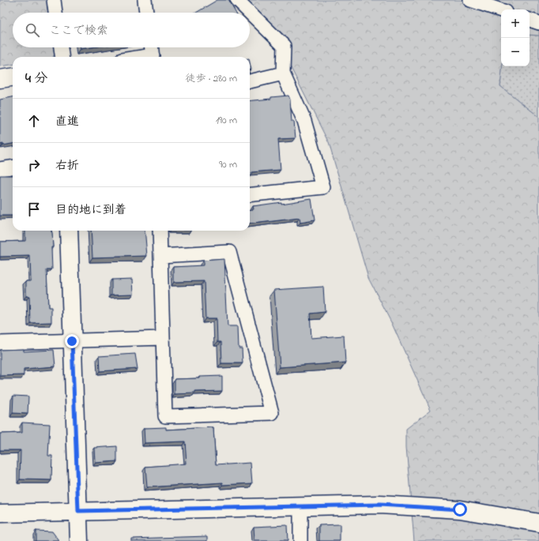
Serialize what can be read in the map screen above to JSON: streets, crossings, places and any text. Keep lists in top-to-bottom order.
{
  "page": {
    "map_buttons": ["+", "−"],
    "search": "ここで検索",
    "heading": ["4 分", "徒歩 · 280 m"],
    "list": [
      ["直進", "190 m"],
      ["右折", "90 m"],
      "目的地に到着"
    ]
  }
}
